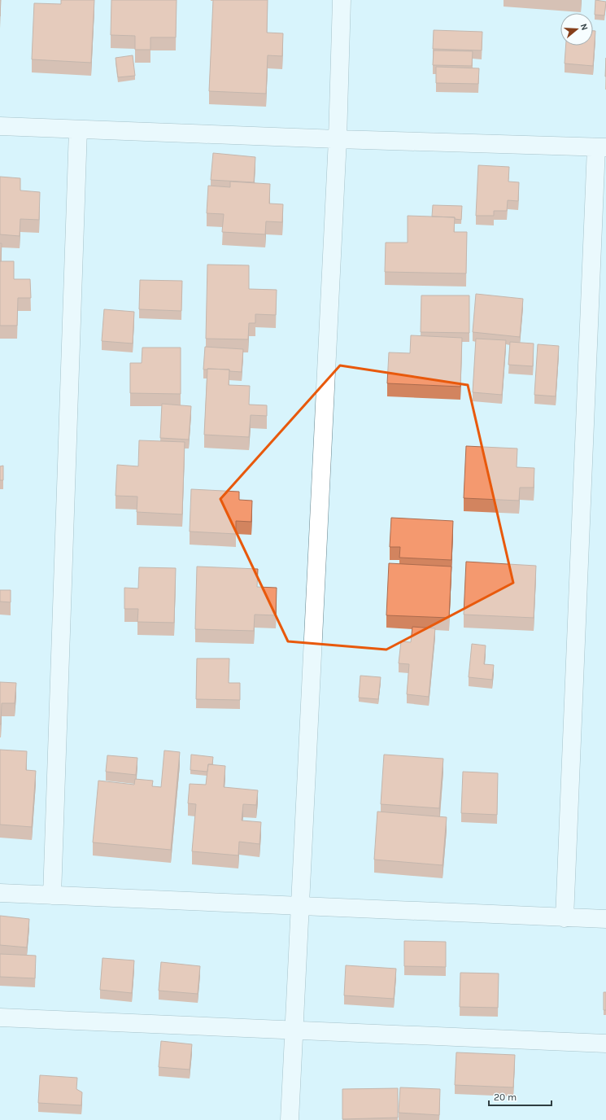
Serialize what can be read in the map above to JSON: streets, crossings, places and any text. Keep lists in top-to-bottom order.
{
  "scale_bar": "20 m",
  "north": "right"
}
